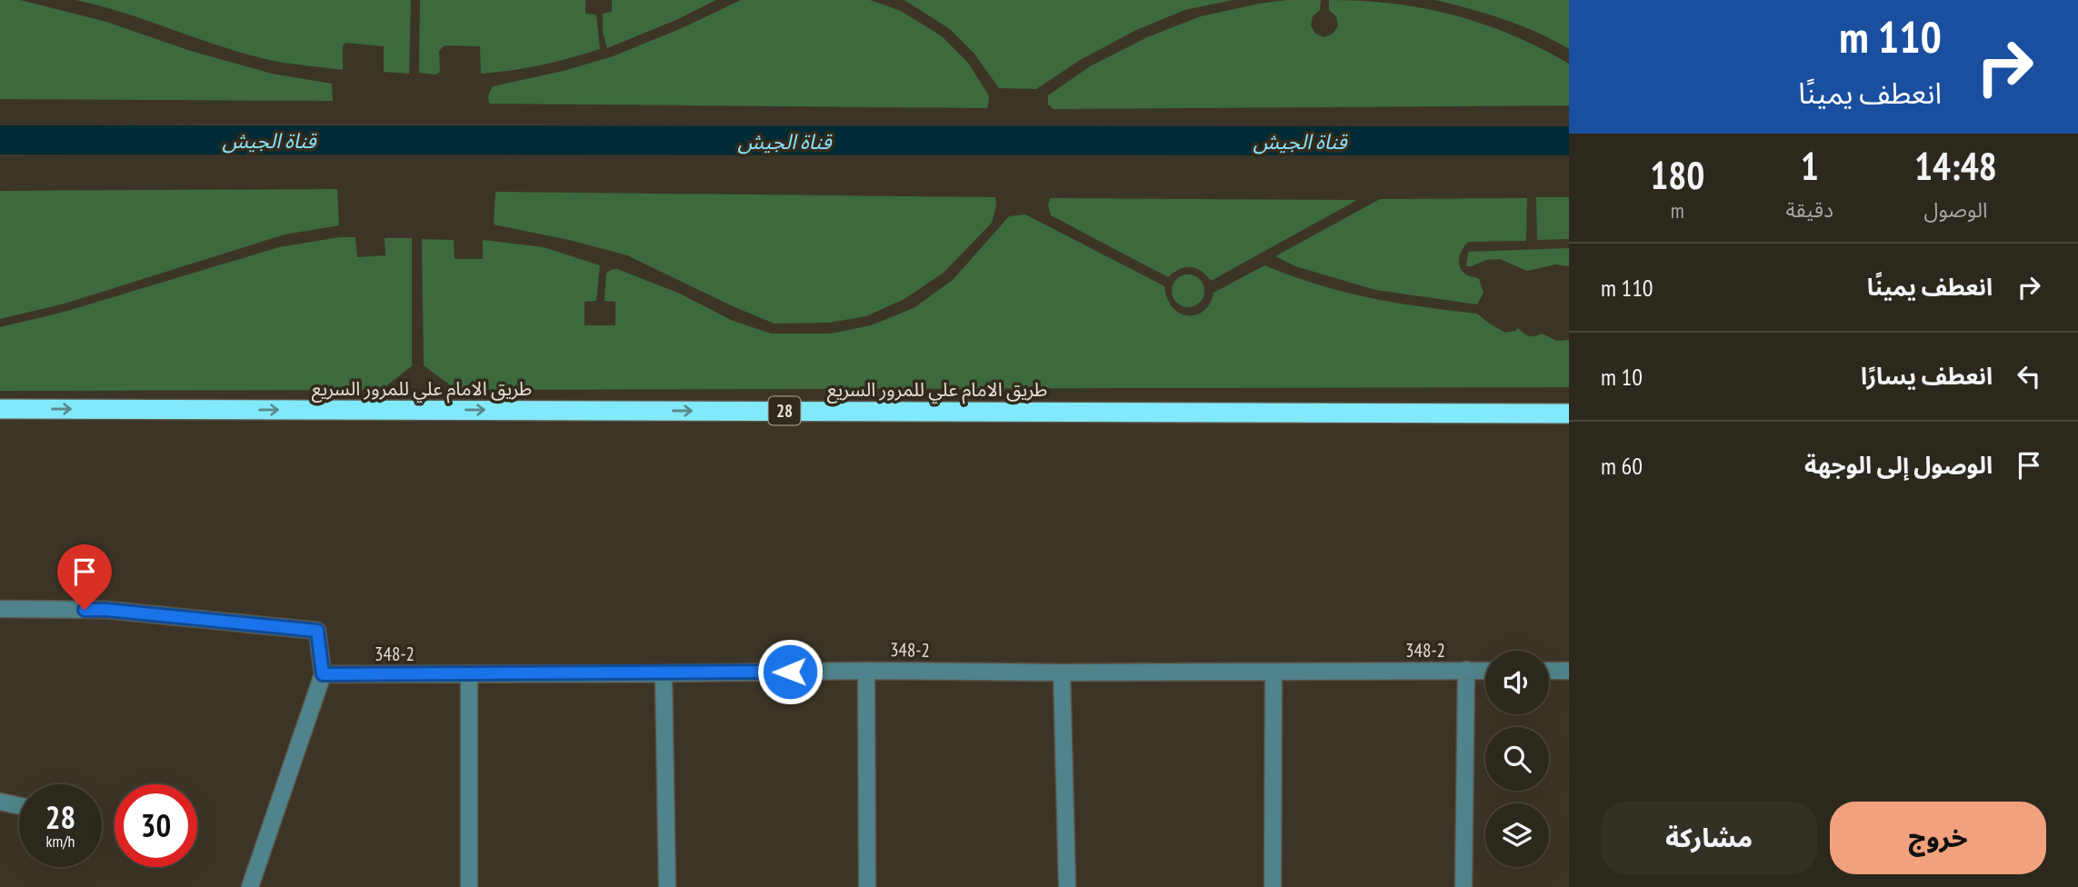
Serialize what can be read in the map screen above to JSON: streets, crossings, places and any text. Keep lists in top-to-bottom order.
{
  "streets": {
    "highway": ["طريق الامام علي للمرور السريع", "28"],
    "street": ["348-2"]
  },
  "one_way": ["طريق الامام علي للمرور السريع"],
  "water": ["قناة الجيش"],
  "page": {
    "turn": ["110 m", "انعطف يمينًا"],
    "eta": [
      "14:48",
      "الوصول",
      "1",
      "دقيقة",
      "180",
      "m"
    ],
    "list": [
      {
        "name": "انعطف يمينًا",
        "value": "110 m"
      },
      {
        "name": "انعطف يسارًا",
        "value": "10 m"
      },
      {
        "name": "الوصول إلى الوجهة",
        "value": "60 m"
      }
    ],
    "speed": "28 km/h",
    "limit": "30",
    "buttons": ["خروج", "مشاركة"]
  }
}
